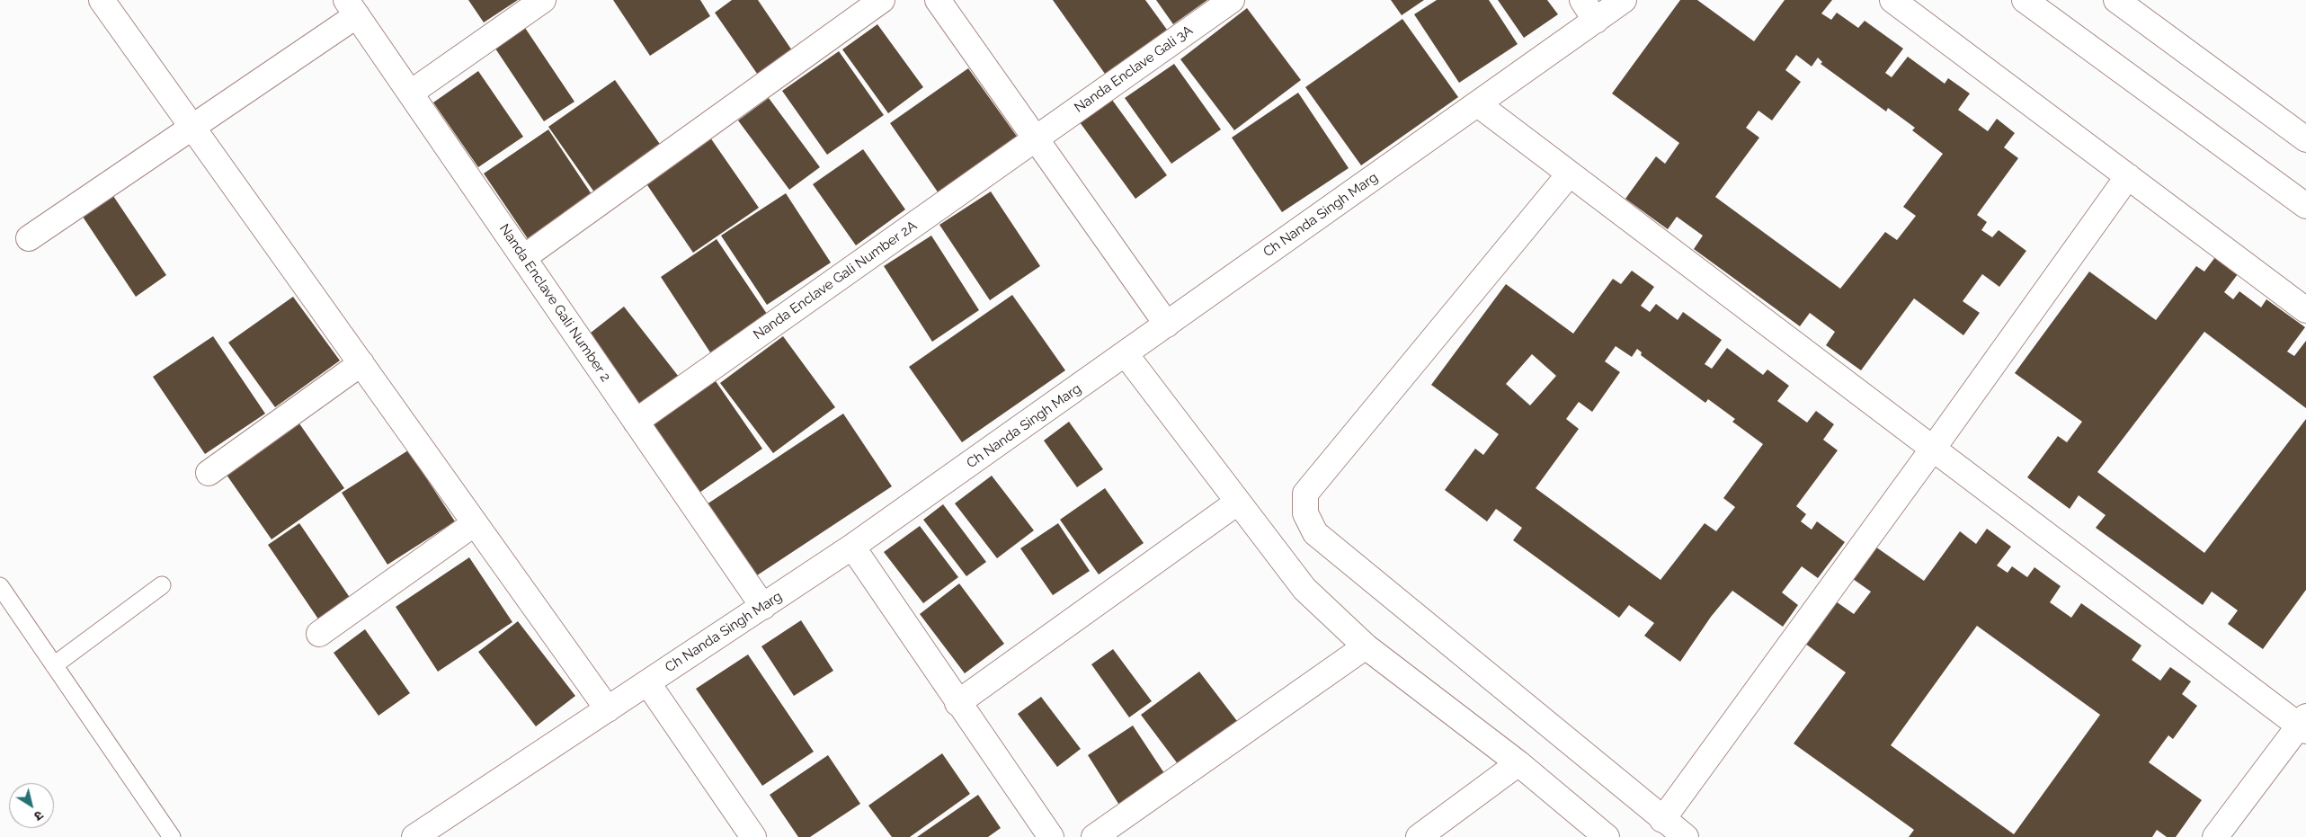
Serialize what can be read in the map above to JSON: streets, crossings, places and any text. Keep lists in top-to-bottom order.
{
  "streets": {
    "street": [
      "Nanda Enclave Gali 3A",
      "Ch Nanda Singh Marg",
      "Nanda Enclave Gali Number 2A",
      "Nanda Enclave Gali Number 2"
    ]
  },
  "crossings": [
    ["Nanda Enclave Gali 3A", "Nanda Enclave Gali Number 2A"],
    ["Ch Nanda Singh Marg", "Nanda Enclave Gali Number 2"],
    ["Nanda Enclave Gali Number 2A", "Nanda Enclave Gali Number 2"]
  ],
  "north": "bottom right"
}
